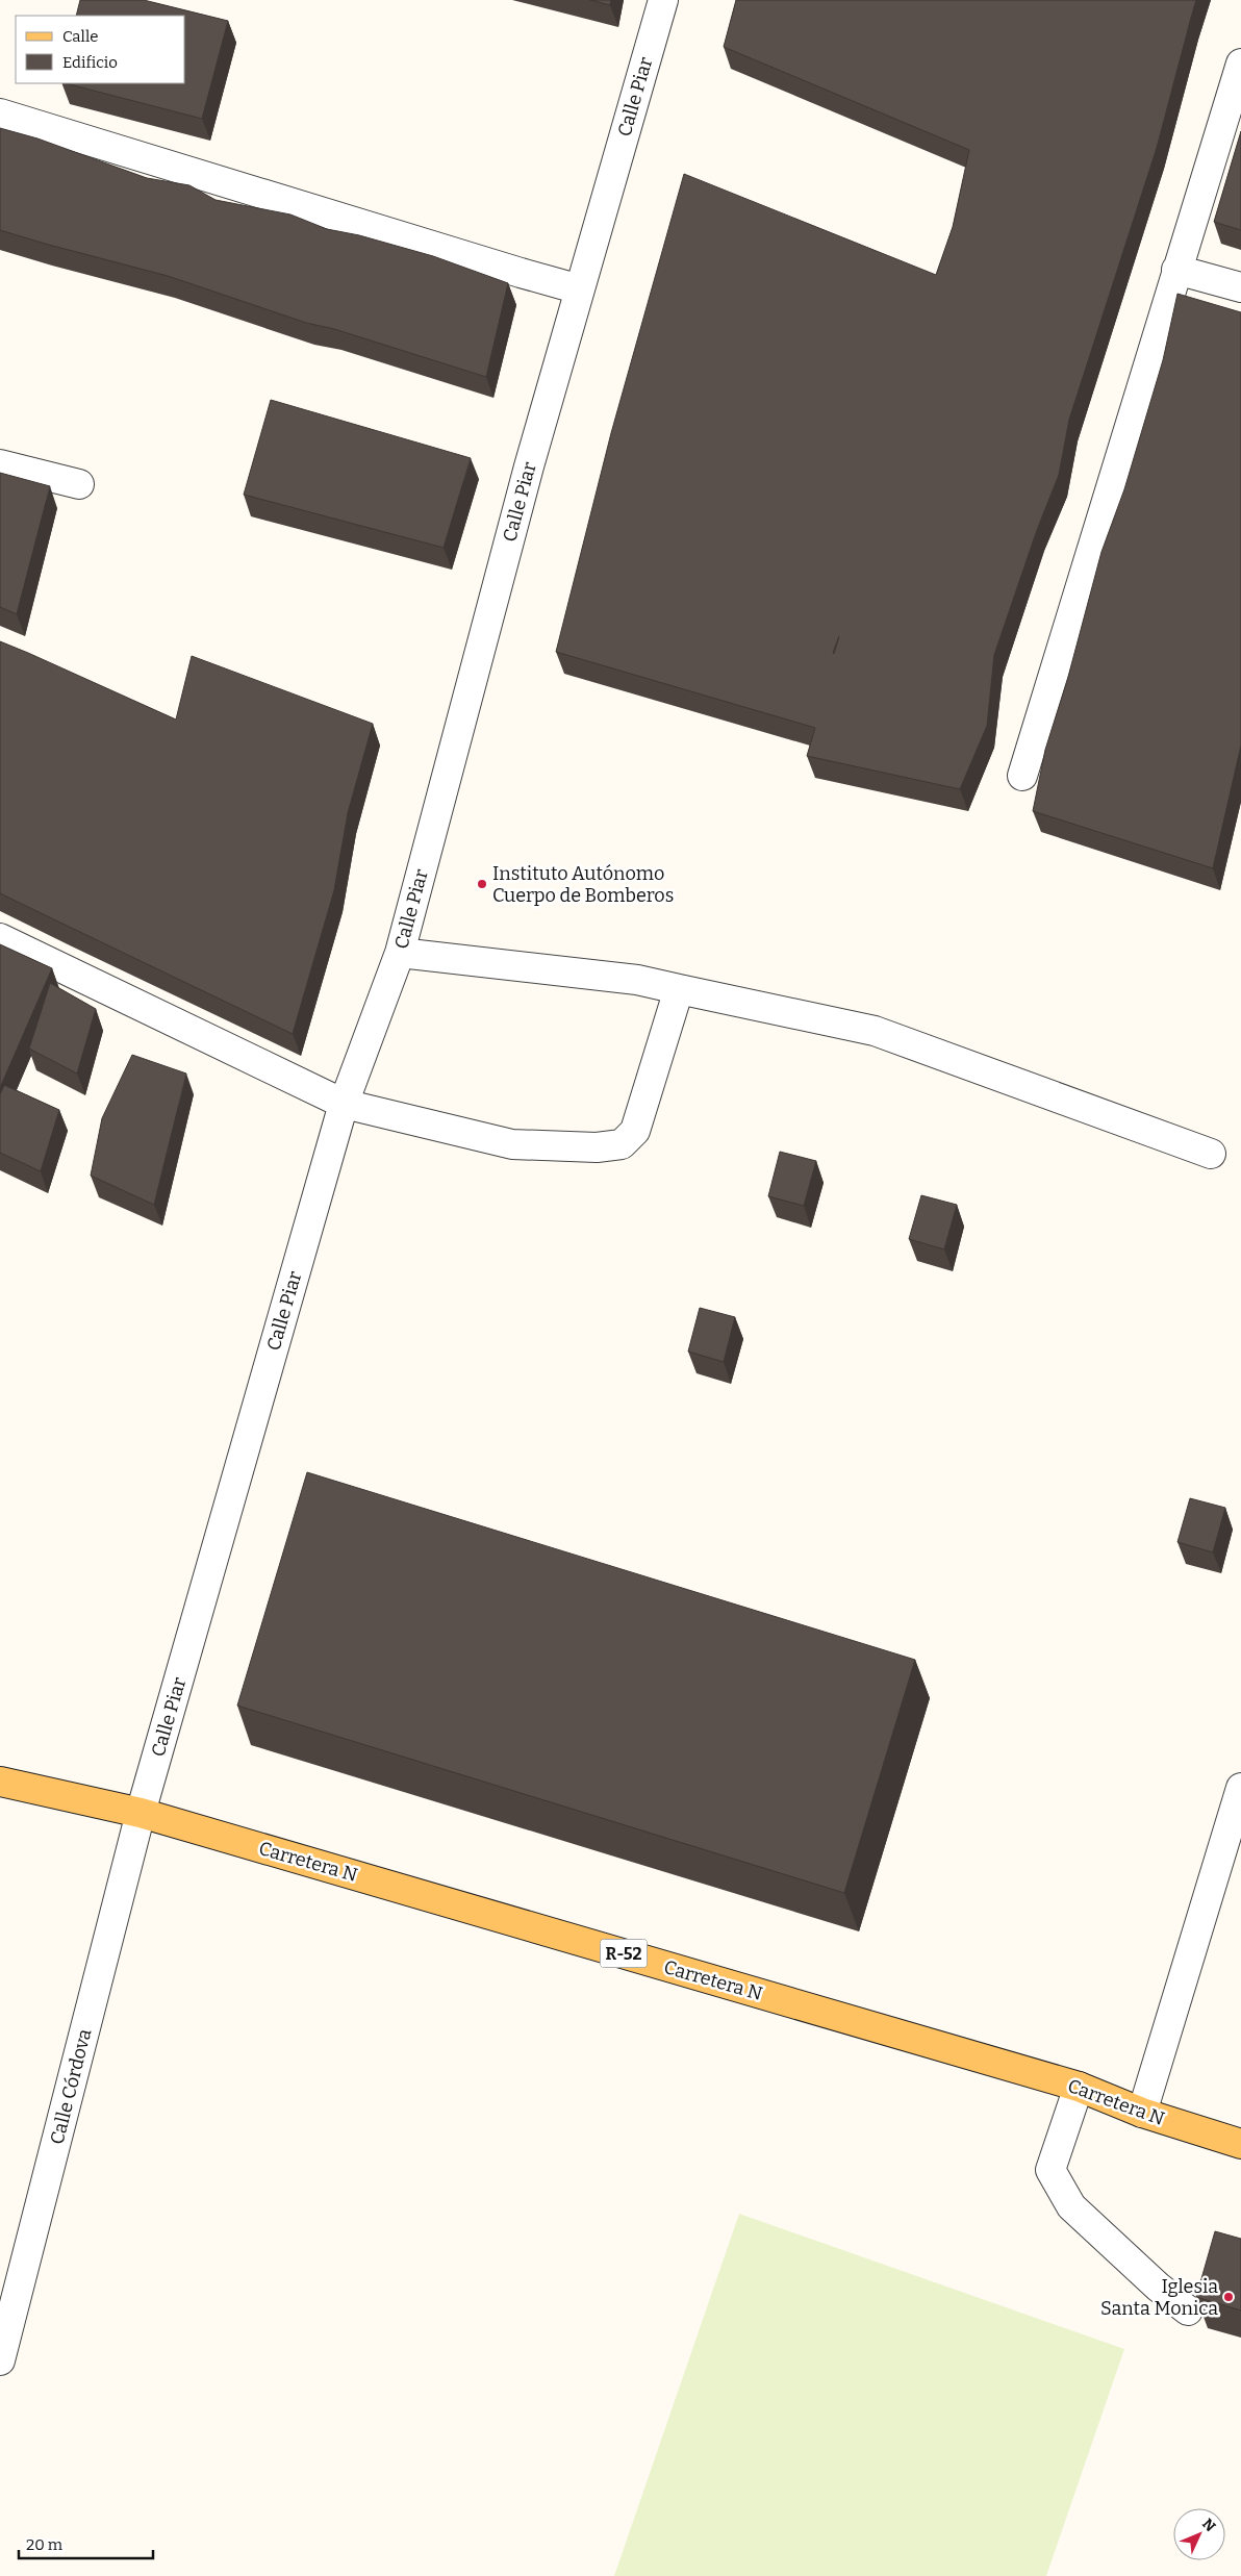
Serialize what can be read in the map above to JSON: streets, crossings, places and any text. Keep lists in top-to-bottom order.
{
  "streets": {
    "main road": ["Carretera N", "R-52"],
    "street": ["Calle Piar", "Calle Córdova"]
  },
  "crossings": [
    ["Calle Piar", "Carretera N"],
    ["Calle Piar", "Calle Córdova"],
    ["Carretera N", "Calle Córdova"]
  ],
  "places": ["Instituto Autónomo Cuerpo de Bomberos", "Iglesia Santa Monica"],
  "legend": ["Calle", "Edificio"],
  "scale_bar": "20 m",
  "north": "top right"
}
